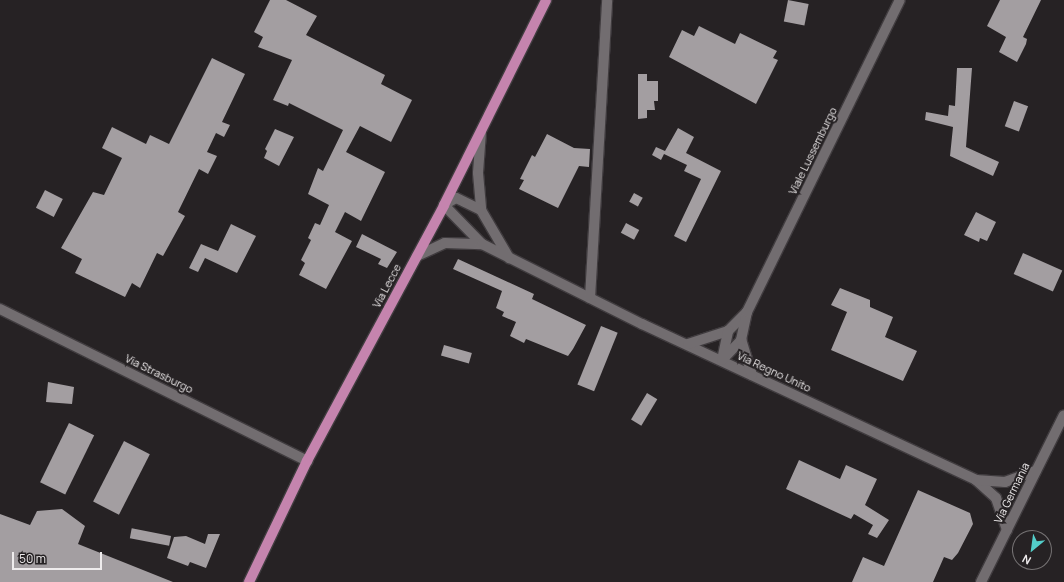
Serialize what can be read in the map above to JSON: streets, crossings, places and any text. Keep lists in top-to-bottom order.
{
  "streets": {
    "main road": ["Via Lecce"],
    "street": [
      "Viale Lussemburgo",
      "Via Regno Unito",
      "Via Strasburgo",
      "Via Germania"
    ]
  },
  "crossings": [
    ["Via Lecce", "Via Strasburgo"],
    ["Via Regno Unito", "Via Germania"]
  ],
  "scale_bar": "50 m",
  "north": "bottom left"
}
